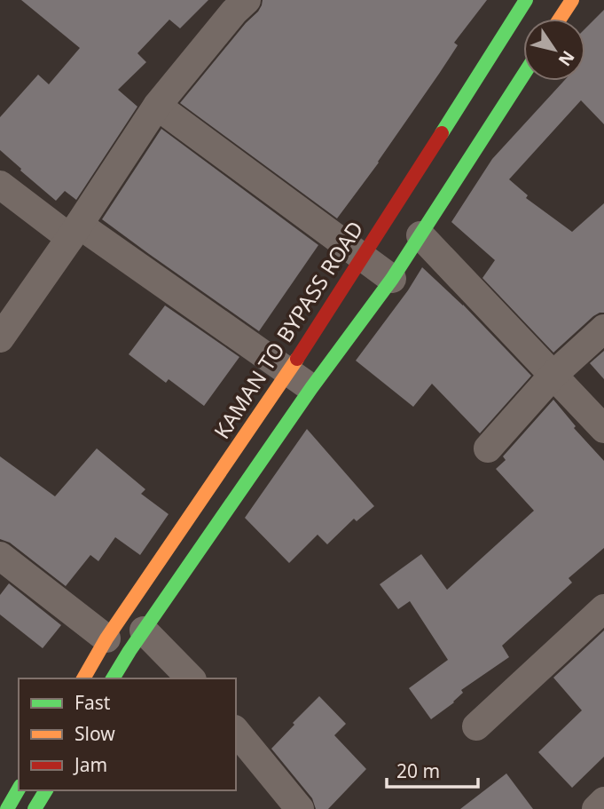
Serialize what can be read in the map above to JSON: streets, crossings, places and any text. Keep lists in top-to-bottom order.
{
  "streets": {
    "street": ["KAMAN TO BYPASS ROAD"]
  },
  "legend": ["Fast", "Slow", "Jam"],
  "scale_bar": "20 m",
  "north": "bottom right"
}
